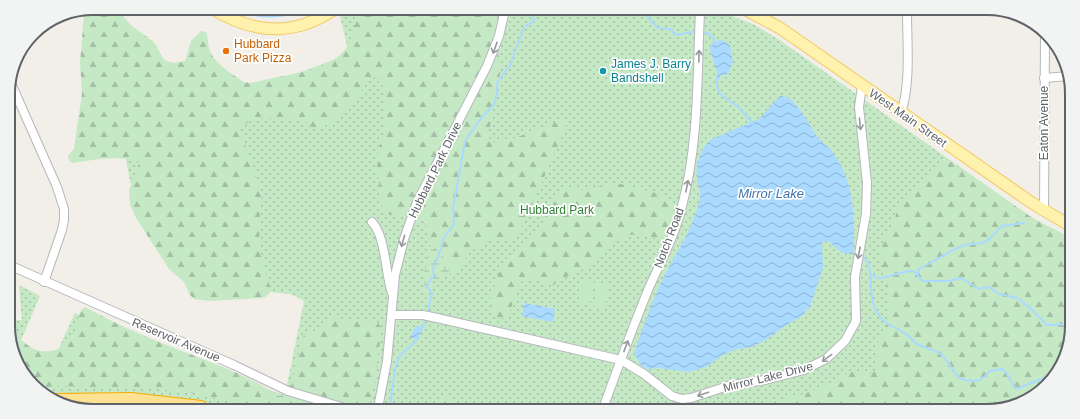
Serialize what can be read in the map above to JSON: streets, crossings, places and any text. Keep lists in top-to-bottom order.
{
  "streets": {
    "main road": ["West Main Street"],
    "street": [
      "Eaton Avenue",
      "Hubbard Park Drive",
      "Notch Road",
      "Reservoir Avenue",
      "Mirror Lake Drive"
    ]
  },
  "crossings": [
    ["West Main Street", "Eaton Avenue"],
    ["West Main Street", "Mirror Lake Drive"],
    ["Hubbard Park Drive", "Mirror Lake Drive"],
    ["Notch Road", "Mirror Lake Drive"]
  ],
  "one_way": ["Hubbard Park Drive", "Notch Road"],
  "water": ["Mirror Lake"],
  "parks": ["Hubbard Park"],
  "places": ["Hubbard Park Pizza", "James J. Barry Bandshell"]
}
